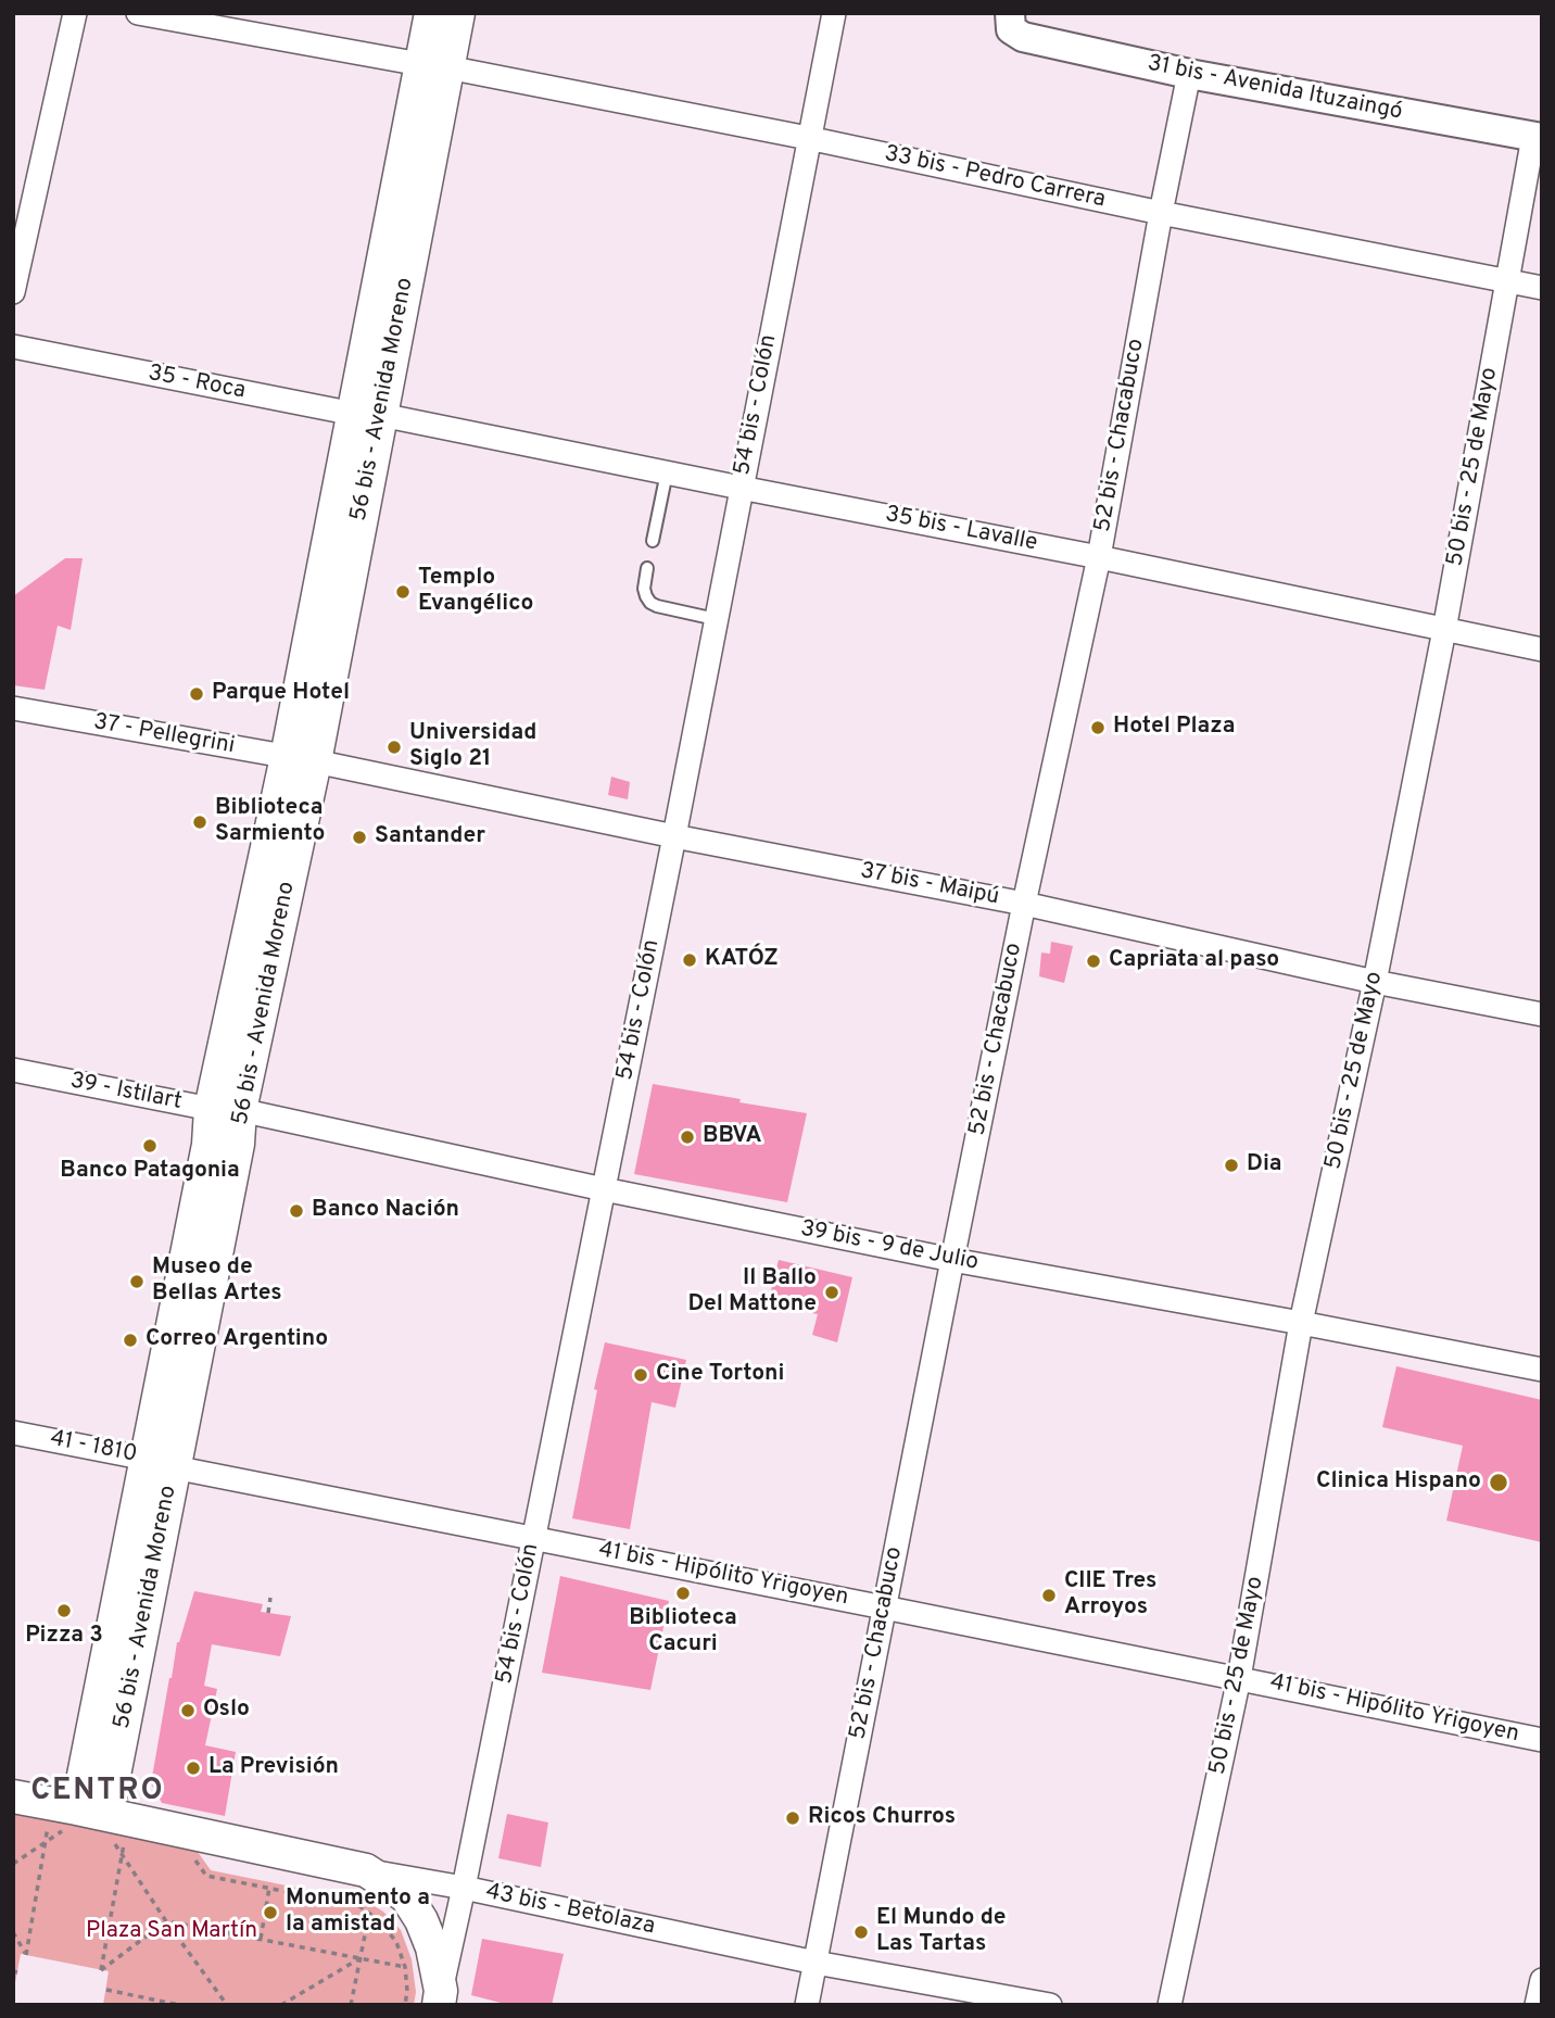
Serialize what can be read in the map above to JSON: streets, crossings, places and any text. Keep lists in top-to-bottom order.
{
  "streets": {
    "main road": ["56 bis - Avenida Moreno", "43 bis - Betolaza"],
    "street": [
      "31 bis - Avenida Ituzaingó",
      "33 bis - Pedro Carrera",
      "35 - Roca",
      "54 bis - Colón",
      "52 bis - Chacabuco",
      "50 bis - 25 de Mayo",
      "35 bis - Lavalle",
      "37 - Pellegrini",
      "37 bis - Maipú",
      "39 - Istilart",
      "39 bis - 9 de Julio",
      "41 - 1810",
      "41 bis - Hipólito Yrigoyen"
    ]
  },
  "crossings": [
    ["31 bis - Avenida Ituzaingó", "52 bis - Chacabuco"],
    ["31 bis - Avenida Ituzaingó", "50 bis - 25 de Mayo"],
    ["33 bis - Pedro Carrera", "56 bis - Avenida Moreno"],
    ["33 bis - Pedro Carrera", "54 bis - Colón"],
    ["33 bis - Pedro Carrera", "52 bis - Chacabuco"],
    ["33 bis - Pedro Carrera", "50 bis - 25 de Mayo"],
    ["35 - Roca", "56 bis - Avenida Moreno"],
    ["35 - Roca", "35 bis - Lavalle"],
    ["56 bis - Avenida Moreno", "35 bis - Lavalle"],
    ["56 bis - Avenida Moreno", "37 - Pellegrini"],
    ["56 bis - Avenida Moreno", "37 bis - Maipú"],
    ["56 bis - Avenida Moreno", "39 - Istilart"],
    ["56 bis - Avenida Moreno", "39 bis - 9 de Julio"],
    ["56 bis - Avenida Moreno", "41 - 1810"],
    ["56 bis - Avenida Moreno", "41 bis - Hipólito Yrigoyen"],
    ["56 bis - Avenida Moreno", "43 bis - Betolaza"],
    ["54 bis - Colón", "35 bis - Lavalle"],
    ["54 bis - Colón", "37 bis - Maipú"],
    ["54 bis - Colón", "39 bis - 9 de Julio"],
    ["54 bis - Colón", "41 bis - Hipólito Yrigoyen"],
    ["54 bis - Colón", "43 bis - Betolaza"],
    ["52 bis - Chacabuco", "35 bis - Lavalle"],
    ["52 bis - Chacabuco", "37 bis - Maipú"],
    ["52 bis - Chacabuco", "39 bis - 9 de Julio"],
    ["52 bis - Chacabuco", "41 bis - Hipólito Yrigoyen"],
    ["52 bis - Chacabuco", "43 bis - Betolaza"],
    ["50 bis - 25 de Mayo", "35 bis - Lavalle"],
    ["50 bis - 25 de Mayo", "37 bis - Maipú"],
    ["50 bis - 25 de Mayo", "39 bis - 9 de Julio"],
    ["50 bis - 25 de Mayo", "41 bis - Hipólito Yrigoyen"],
    ["37 - Pellegrini", "37 bis - Maipú"],
    ["39 - Istilart", "39 bis - 9 de Julio"],
    ["41 - 1810", "41 bis - Hipólito Yrigoyen"]
  ],
  "districts": ["CENTRO"],
  "parks": ["Plaza San Martín"],
  "places": [
    "Templo Evangélico",
    "Parque Hotel",
    "Hotel Plaza",
    "Universidad Siglo 21",
    "Biblioteca Sarmiento",
    "Santander",
    "KATÓZ",
    "Capriata al paso",
    "BBVA",
    "Banco Patagonia",
    "Dia",
    "Banco Nación",
    "Museo de Bellas Artes",
    "Il Ballo Del Mattone",
    "Correo Argentino",
    "Cine Tortoni",
    "Clinica Hispano",
    "Biblioteca Cacuri",
    "CIIE Tres Arroyos",
    "Pizza 3",
    "Oslo",
    "La Previsión",
    "Ricos Churros",
    "Monumento a la amistad",
    "El Mundo de Las Tartas"
  ]
}
